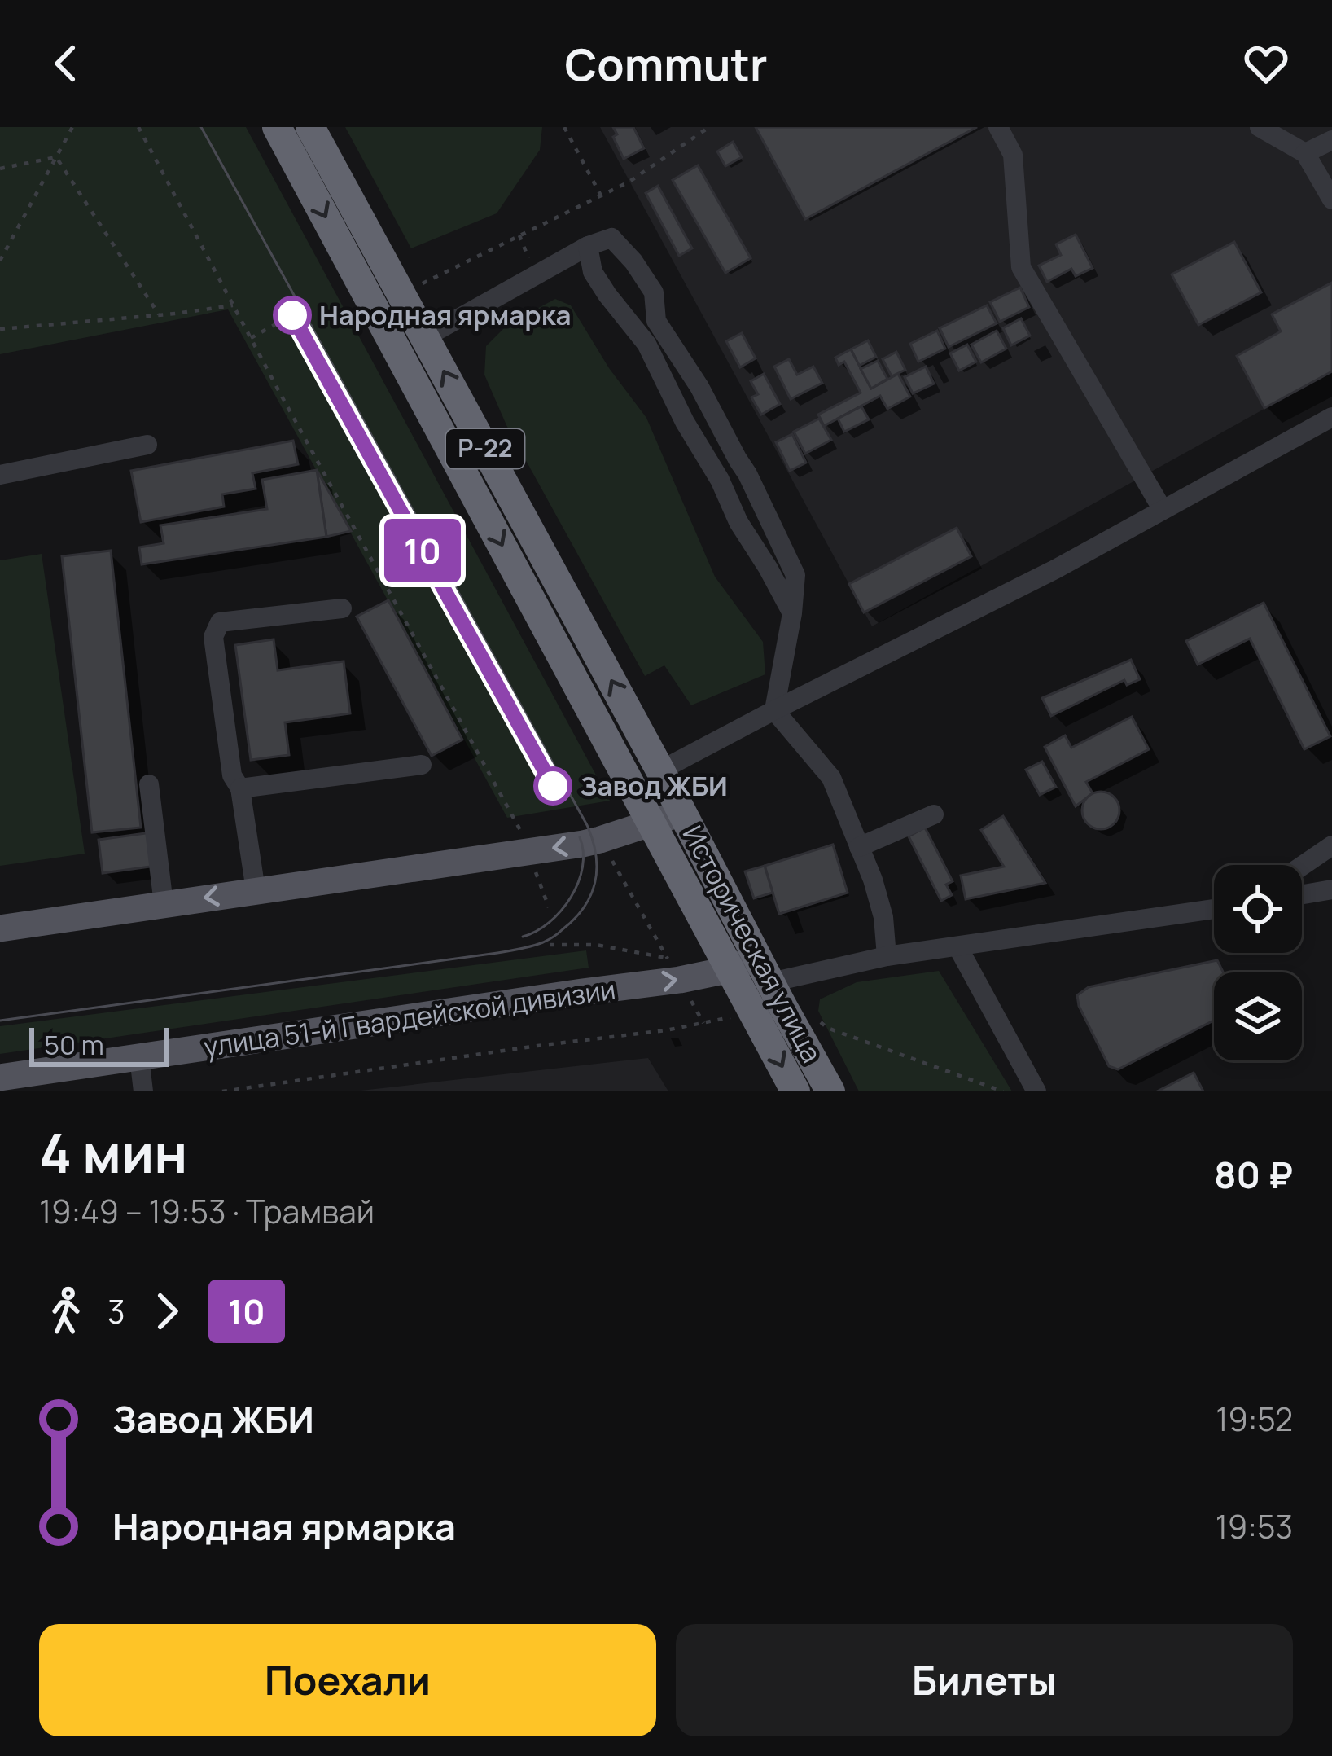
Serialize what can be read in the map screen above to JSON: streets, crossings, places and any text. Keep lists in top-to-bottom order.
{
  "streets": {
    "highway": ["Р-22", "Историческая улица"],
    "main road": ["улица 51-й Гвардейской дивизии"]
  },
  "crossings": [
    ["Историческая улица", "улица 51-й Гвардейской дивизии"]
  ],
  "places": ["Народная ярмарка", "Завод ЖБИ"],
  "lines": ["tram line 10"],
  "scale_bar": "50 m",
  "page": {
    "header": "Commutr",
    "on_map": "10",
    "scale": "50 m",
    "heading": ["4 мин", "19:49 – 19:53 · Трамвай", "80 ₽"],
    "legs": ["3", "10"],
    "list": [
      {
        "name": "Завод ЖБИ",
        "value": "19:52"
      },
      {
        "name": "Народная ярмарка",
        "value": "19:53"
      }
    ],
    "buttons": ["Поехали", "Билеты"]
  }
}
